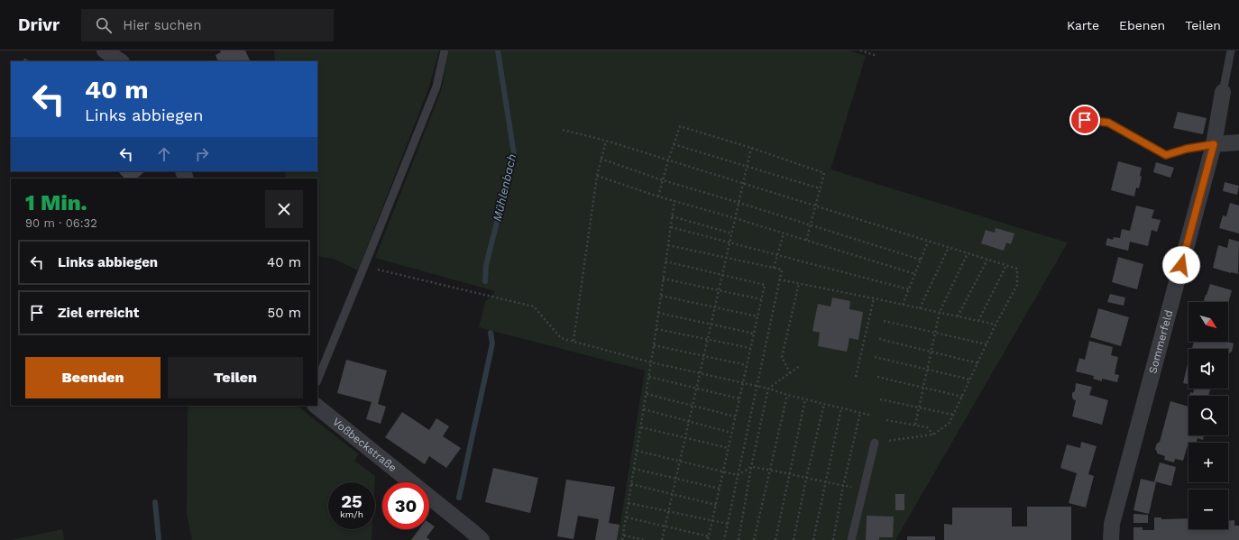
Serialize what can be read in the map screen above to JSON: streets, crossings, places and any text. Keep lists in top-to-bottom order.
{
  "streets": {
    "street": ["Sommerfeld", "Voßbeckstraße"]
  },
  "water": ["Mühlenbach"],
  "north": "bottom right",
  "page": {
    "header": "Drivr",
    "search": "Hier suchen",
    "nav": ["Karte", "Ebenen", "Teilen"],
    "turn": ["40 m", "Links abbiegen"],
    "heading": ["1 Min.", "90 m · 06:32"],
    "list": [
      {
        "name": "Links abbiegen",
        "value": "40 m"
      },
      {
        "name": "Ziel erreicht",
        "value": "50 m"
      }
    ],
    "map_buttons": ["+", "−"],
    "buttons": ["Beenden", "Teilen"],
    "speed": "25 km/h",
    "limit": "30"
  }
}
